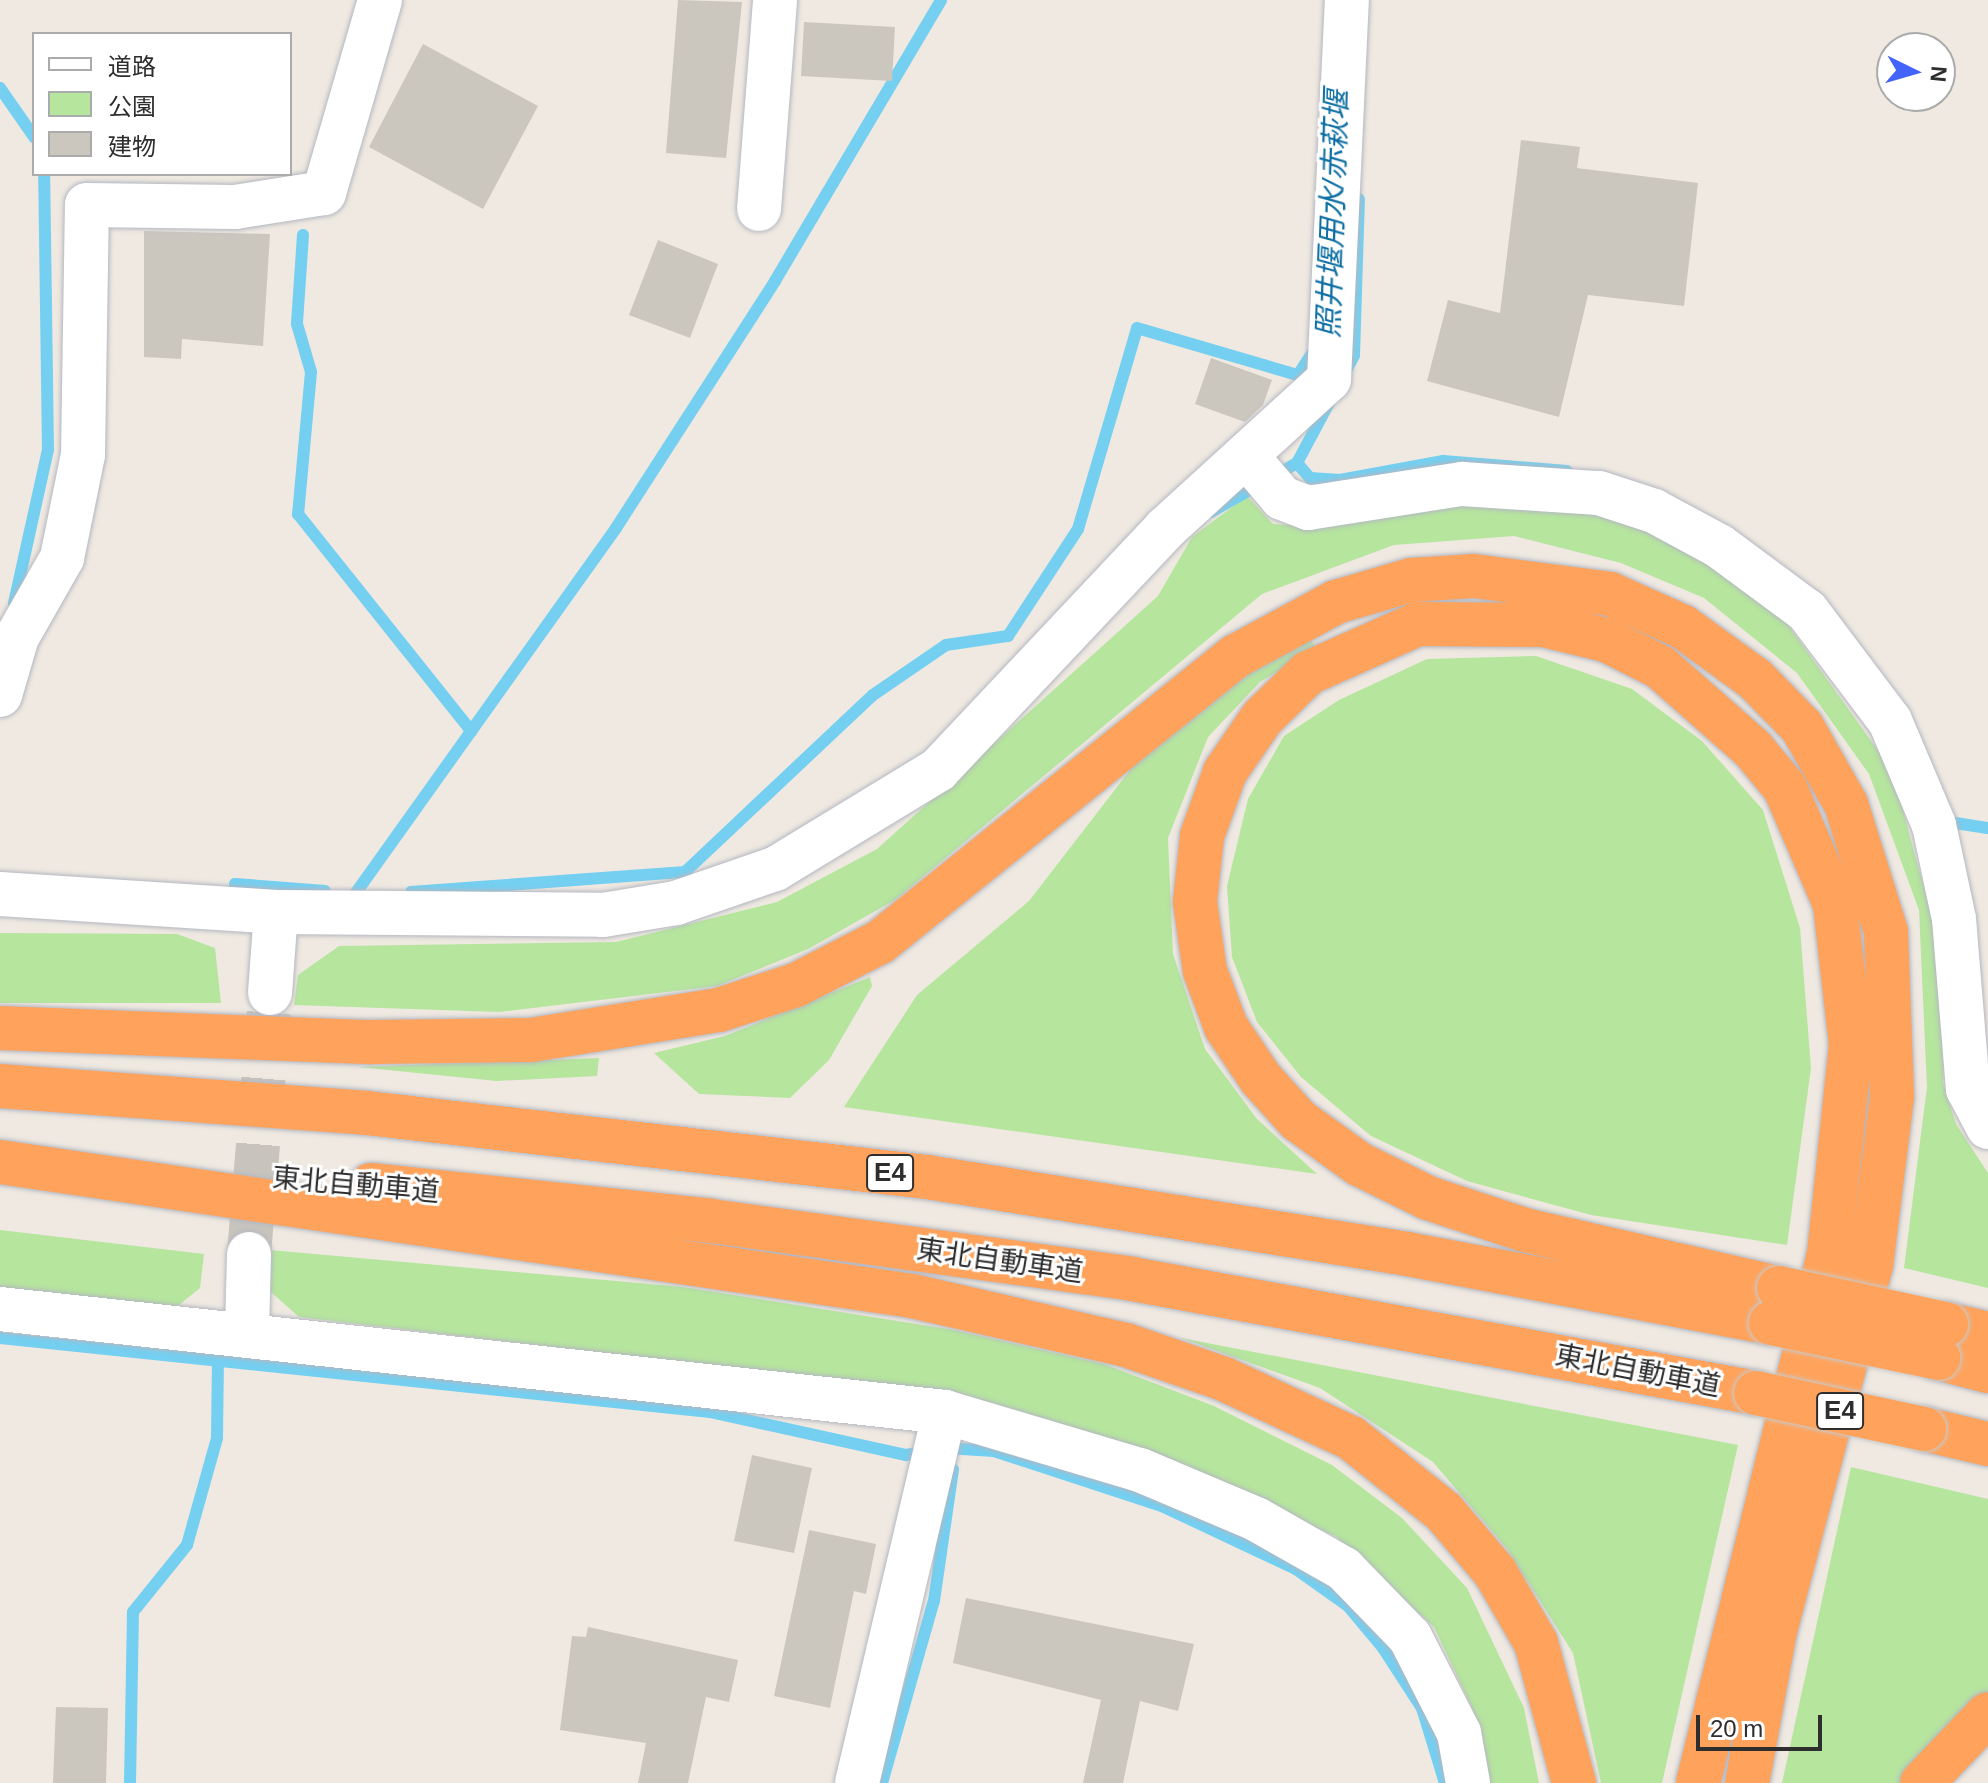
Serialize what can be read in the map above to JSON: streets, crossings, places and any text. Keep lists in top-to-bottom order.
{
  "streets": {
    "highway": ["E4", "東北自動車道"]
  },
  "water": ["照井堰用水/赤萩堰"],
  "legend": ["道路", "公園", "建物"],
  "scale_bar": "20 m",
  "north": "right"
}
